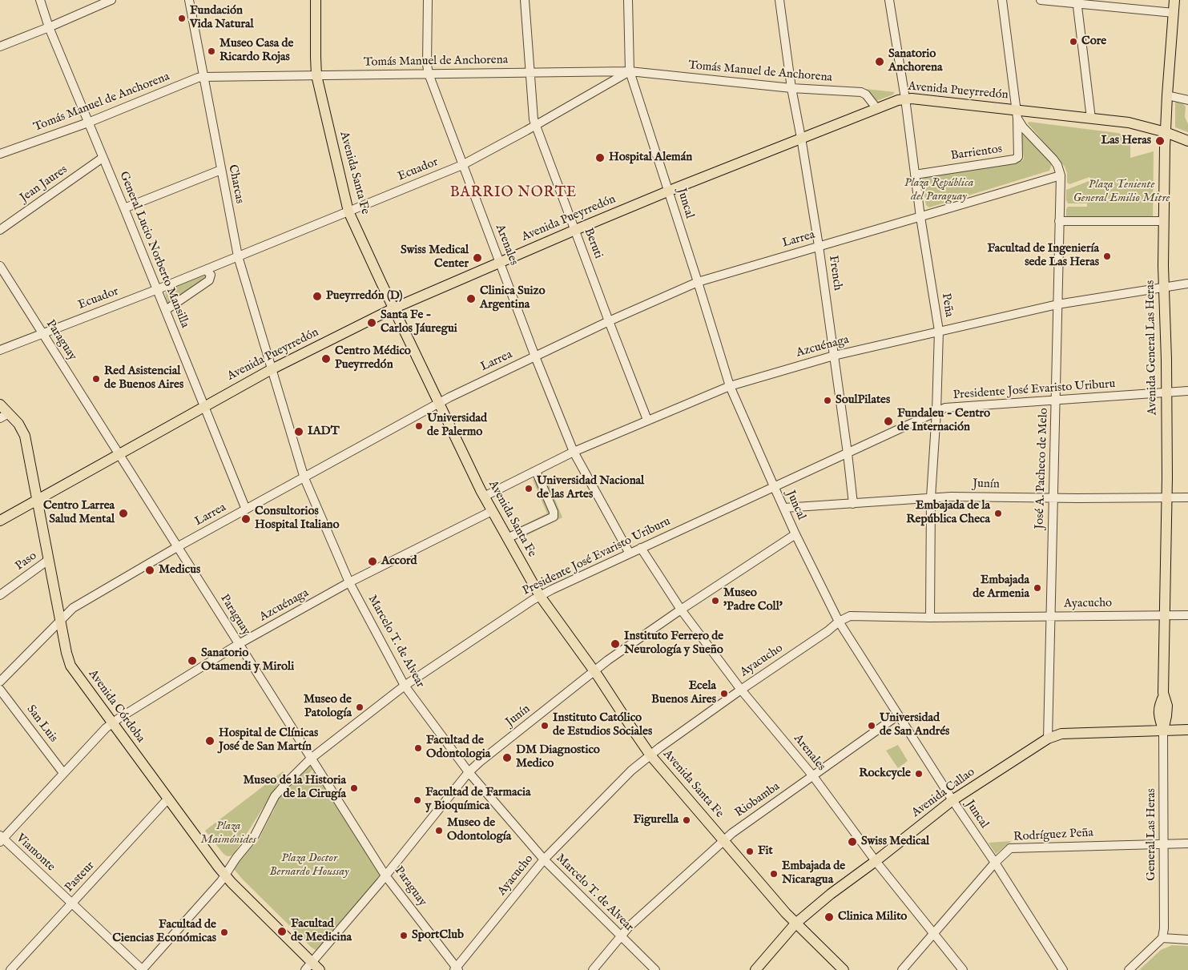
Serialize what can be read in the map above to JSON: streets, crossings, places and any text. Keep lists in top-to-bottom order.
{
  "streets": {
    "main road": [
      "Avenida Pueyrredón",
      "Avenida Santa Fe",
      "Avenida General Las Heras",
      "Avenida Córdoba",
      "Avenida Callao"
    ],
    "street": [
      "Tomás Manuel de Anchorena",
      "Barrientos",
      "Ecuador",
      "Jean Jaures",
      "Charcas",
      "Juncal",
      "Larrea",
      "Beruti",
      "Arenales",
      "General Lucio Norberto Mansilla",
      "French",
      "Peña",
      "Paraguay",
      "Azcuénaga",
      "Presidente José Evaristo Uriburu",
      "José A. Pacheco de Melo",
      "Junín",
      "Paso",
      "Ayacucho",
      "Marcelo T. de Alvear",
      "San Luis",
      "Riobamba",
      "General Las Heras",
      "Rodríguez Peña",
      "Viamonte",
      "Pasteur"
    ]
  },
  "crossings": [
    ["Tomás Manuel de Anchorena", "Avenida Pueyrredón"],
    ["Tomás Manuel de Anchorena", "Ecuador"],
    ["Tomás Manuel de Anchorena", "Avenida Santa Fe"],
    ["Tomás Manuel de Anchorena", "Charcas"],
    ["Tomás Manuel de Anchorena", "Juncal"],
    ["Tomás Manuel de Anchorena", "Beruti"],
    ["Tomás Manuel de Anchorena", "Arenales"],
    ["Tomás Manuel de Anchorena", "General Lucio Norberto Mansilla"],
    ["Tomás Manuel de Anchorena", "French"],
    ["Avenida Pueyrredón", "Barrientos"],
    ["Avenida Pueyrredón", "Avenida Santa Fe"],
    ["Avenida Pueyrredón", "Charcas"],
    ["Avenida Pueyrredón", "Juncal"],
    ["Avenida Pueyrredón", "Beruti"],
    ["Avenida Pueyrredón", "Arenales"],
    ["Avenida Pueyrredón", "General Lucio Norberto Mansilla"],
    ["Avenida Pueyrredón", "French"],
    ["Avenida Pueyrredón", "Peña"],
    ["Avenida Pueyrredón", "Paraguay"],
    ["Avenida Pueyrredón", "Avenida General Las Heras"],
    ["Avenida Pueyrredón", "José A. Pacheco de Melo"],
    ["Avenida Pueyrredón", "Marcelo T. de Alvear"],
    ["Avenida Pueyrredón", "Avenida Córdoba"],
    ["Barrientos", "Peña"],
    ["Barrientos", "José A. Pacheco de Melo"],
    ["Ecuador", "Avenida Santa Fe"],
    ["Ecuador", "Charcas"],
    ["Ecuador", "Juncal"],
    ["Ecuador", "Beruti"],
    ["Ecuador", "Arenales"],
    ["Ecuador", "General Lucio Norberto Mansilla"],
    ["Ecuador", "Paraguay"],
    ["Avenida Santa Fe", "Larrea"],
    ["Avenida Santa Fe", "Azcuénaga"],
    ["Avenida Santa Fe", "Presidente José Evaristo Uriburu"],
    ["Avenida Santa Fe", "Junín"],
    ["Avenida Santa Fe", "Ayacucho"],
    ["Avenida Santa Fe", "Avenida Callao"],
    ["Avenida Santa Fe", "Riobamba"],
    ["Jean Jaures", "General Lucio Norberto Mansilla"],
    ["Charcas", "Marcelo T. de Alvear"],
    ["Juncal", "Larrea"],
    ["Juncal", "Azcuénaga"],
    ["Juncal", "Presidente José Evaristo Uriburu"],
    ["Juncal", "Junín"],
    ["Juncal", "Ayacucho"],
    ["Juncal", "Avenida Callao"],
    ["Juncal", "Riobamba"],
    ["Juncal", "Rodríguez Peña"],
    ["Larrea", "Beruti"],
    ["Larrea", "Arenales"],
    ["Larrea", "General Lucio Norberto Mansilla"],
    ["Larrea", "French"],
    ["Larrea", "Peña"],
    ["Larrea", "Paraguay"],
    ["Larrea", "José A. Pacheco de Melo"],
    ["Larrea", "Marcelo T. de Alvear"],
    ["Larrea", "Avenida Córdoba"],
    ["Beruti", "Azcuénaga"],
    ["Arenales", "Azcuénaga"],
    ["Arenales", "Presidente José Evaristo Uriburu"],
    ["Arenales", "Junín"],
    ["Arenales", "Ayacucho"],
    ["Arenales", "Avenida Callao"],
    ["Arenales", "Riobamba"],
    ["Arenales", "Rodríguez Peña"],
    ["French", "Azcuénaga"],
    ["French", "Presidente José Evaristo Uriburu"],
    ["French", "Junín"],
    ["Peña", "Azcuénaga"],
    ["Peña", "Presidente José Evaristo Uriburu"],
    ["Peña", "Junín"],
    ["Peña", "Ayacucho"],
    ["Paraguay", "Azcuénaga"],
    ["Paraguay", "Presidente José Evaristo Uriburu"],
    ["Paraguay", "Junín"],
    ["Paraguay", "Ayacucho"],
    ["Azcuénaga", "Avenida General Las Heras"],
    ["Azcuénaga", "José A. Pacheco de Melo"],
    ["Azcuénaga", "Marcelo T. de Alvear"],
    ["Azcuénaga", "Avenida Córdoba"],
    ["Azcuénaga", "San Luis"],
    ["Azcuénaga", "Viamonte"],
    ["Avenida General Las Heras", "Presidente José Evaristo Uriburu"],
    ["Avenida General Las Heras", "Junín"],
    ["Avenida General Las Heras", "Ayacucho"],
    ["Avenida General Las Heras", "Avenida Callao"],
    ["Avenida General Las Heras", "General Las Heras"],
    ["Presidente José Evaristo Uriburu", "José A. Pacheco de Melo"],
    ["Presidente José Evaristo Uriburu", "Marcelo T. de Alvear"],
    ["Presidente José Evaristo Uriburu", "Avenida Córdoba"],
    ["Presidente José Evaristo Uriburu", "Viamonte"],
    ["José A. Pacheco de Melo", "Junín"],
    ["José A. Pacheco de Melo", "Ayacucho"],
    ["José A. Pacheco de Melo", "Avenida Callao"],
    ["Junín", "Marcelo T. de Alvear"],
    ["Junín", "Avenida Córdoba"],
    ["Paso", "Avenida Córdoba"],
    ["Ayacucho", "Marcelo T. de Alvear"],
    ["Marcelo T. de Alvear", "Riobamba"],
    ["Avenida Córdoba", "Pasteur"],
    ["Avenida Callao", "General Las Heras"],
    ["General Las Heras", "Rodríguez Peña"],
    ["Viamonte", "Pasteur"]
  ],
  "districts": ["BARRIO NORTE"],
  "parks": [
    "Plaza República del Paraguay",
    "Plaza Teniente General Emilio Mitre",
    "Plaza Maimónides",
    "Plaza Doctor Bernardo Houssay"
  ],
  "places": [
    "Fundación Vida Natural",
    "Core",
    "Museo Casa de Ricardo Rojas",
    "Sanatorio Anchorena",
    "Las Heras",
    "Hospital Alemán",
    "Facultad de Ingeniería sede Las Heras",
    "Swiss Medical Center",
    "Pueyrredón (D)",
    "Clinica Suizo Argentina",
    "Santa Fe - Carlos Jáuregui",
    "Centro Médico Pueyrredón",
    "Red Asistencial de Buenos Aires",
    "SoulPilates",
    "Fundaleu - Centro de Internación",
    "Universidad de Palermo",
    "IADT",
    "Universidad Nacional de las Artes",
    "Centro Larrea Salud Mental",
    "Embajada de la República Checa",
    "Consultorios Hospital Italiano",
    "Accord",
    "Medicus",
    "Embajada de Armenia",
    "Museo 'Padre Coll'",
    "Instituto Ferrero de Neurología y Sueño",
    "Sanatorio Otamendi y Miroli",
    "Ecela Buenos Aires",
    "Museo de Patología",
    "Instituto Católico de Estudios Sociales",
    "Universidad de San Andrés",
    "Hospital de Clínicas José de San Martín",
    "Facultad de Odontologia",
    "DM Diagnostico Medico",
    "Rockcycle",
    "Museo de la Historia de la Cirugía",
    "Facultad de Farmacia y Bioquímica",
    "Figurella",
    "Museo de Odontología",
    "Swiss Medical",
    "Fit",
    "Embajada de Nicaragua",
    "Clinica Milito",
    "Facultad de Medicina",
    "Facultad de Ciencias Económicas",
    "SportClub"
  ]
}
